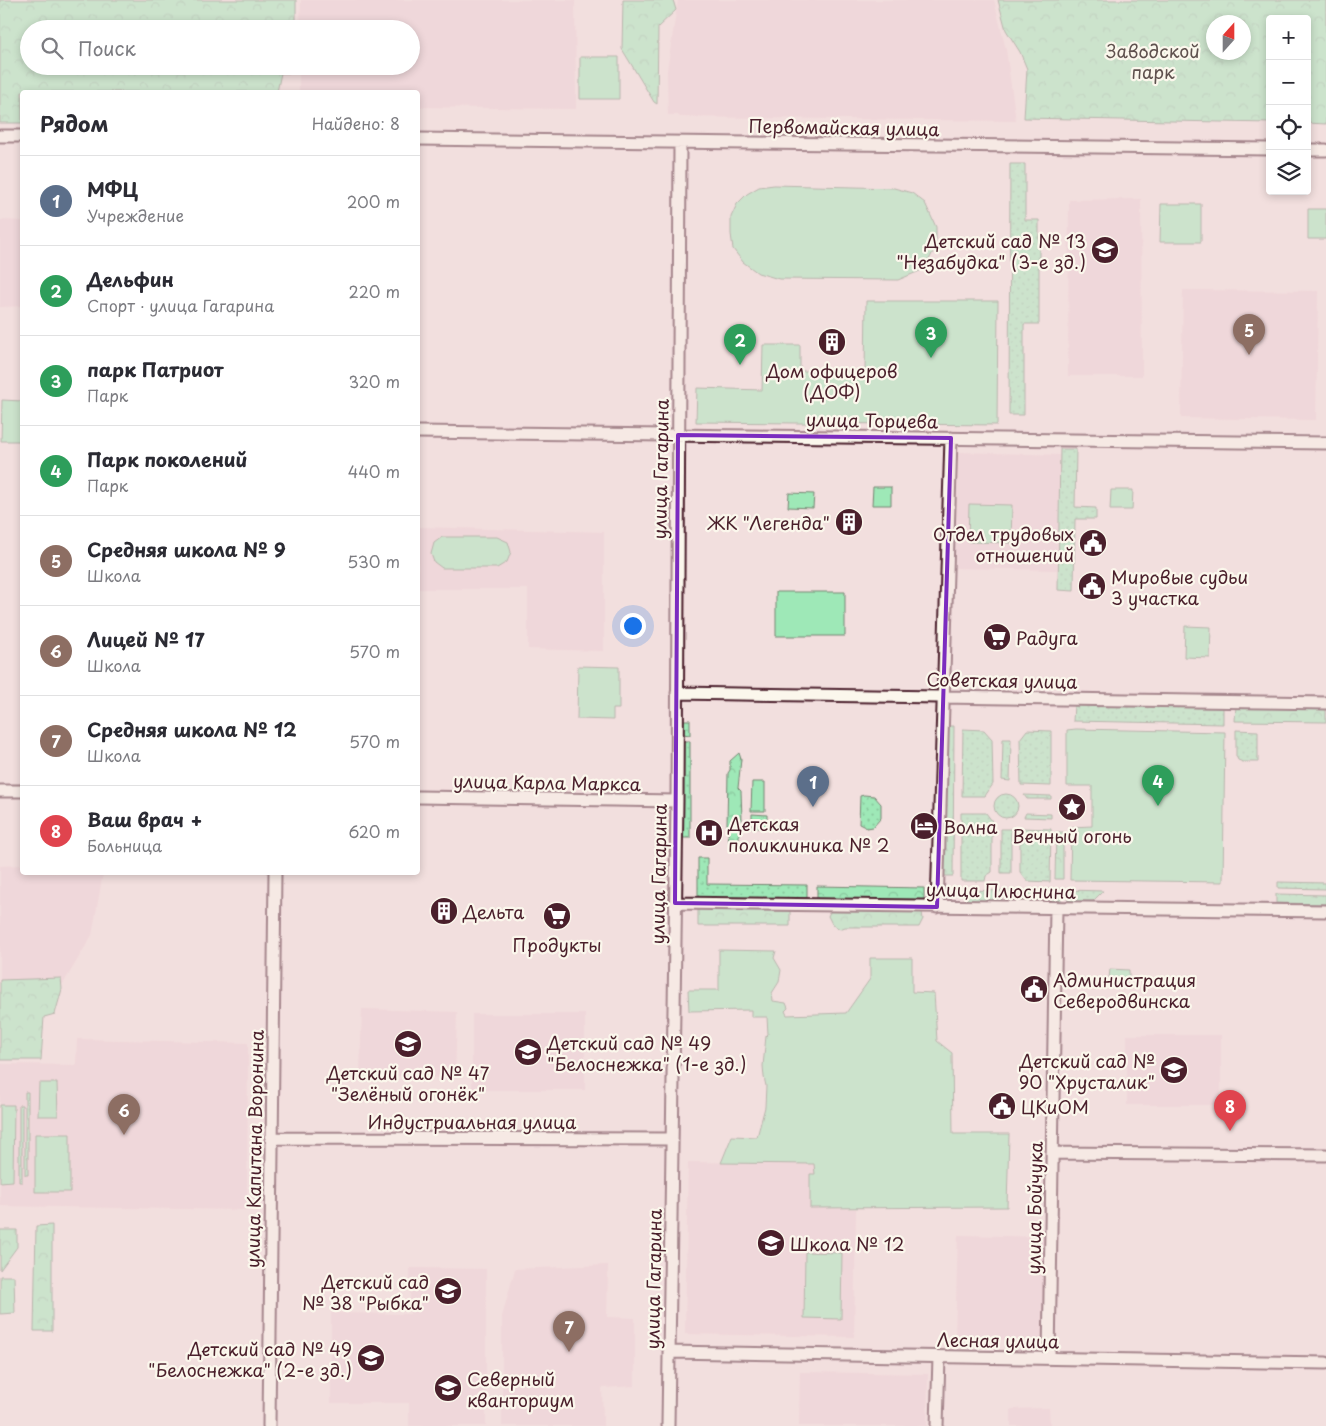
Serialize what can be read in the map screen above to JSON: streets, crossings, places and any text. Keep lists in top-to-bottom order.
{
  "streets": {
    "street": [
      "Первомайская улица",
      "улица Торцева",
      "улица Гагарина",
      "Советская улица",
      "улица Карла Маркса",
      "улица Плюснина",
      "Индустриальная улица",
      "улица Капитана Воронина",
      "улица Бойчука",
      "Лесная улица"
    ]
  },
  "crossings": [
    ["Первомайская улица", "улица Гагарина"],
    ["улица Торцева", "улица Гагарина"],
    ["улица Гагарина", "Советская улица"],
    ["улица Гагарина", "улица Карла Маркса"],
    ["улица Гагарина", "улица Плюснина"],
    ["улица Гагарина", "Индустриальная улица"],
    ["улица Гагарина", "Лесная улица"],
    ["улица Плюснина", "улица Бойчука"],
    ["Индустриальная улица", "улица Капитана Воронина"],
    ["улица Бойчука", "Лесная улица"]
  ],
  "parks": ["Заводской парк"],
  "places": {
    "school or university": [
      "Детский сад № 13 \"Незабудка\" (3-е зд.)",
      "Детский сад № 47 \"Зелёный огонёк\"",
      "Детский сад № 49 \"Белоснежка\" (1-е зд.)",
      "Детский сад № 90 \"Хрусталик\"",
      "Школа № 12",
      "Детский сад № 38 \"Рыбка\"",
      "Детский сад № 49 \"Белоснежка\" (2-е зд.)",
      "Северный кванториум"
    ],
    "building": ["Дом офицеров (ДОФ)", "ЖК \"Легенда\"", "Дельта"],
    "public building": [
      "Отдел трудовых отношений",
      "Мировые судьи 3 участка",
      "Администрация Северодвинска",
      "ЦКиОМ"
    ],
    "supermarket": ["Радуга", "Продукты"],
    "place": ["Вечный огонь"],
    "hotel": ["Волна"],
    "hospital": ["Детская поликлиника № 2"]
  },
  "north": "top",
  "page": {
    "map_buttons": ["+", "−"],
    "search": "Поиск",
    "heading": ["Рядом", "Найдено: 8"],
    "list": [
      {
        "mark": "1",
        "name": "МФЦ",
        "note": "Учреждение",
        "value": "200 m"
      },
      {
        "mark": "2",
        "name": "Дельфин",
        "note": "Спорт · улица Гагарина",
        "value": "220 m"
      },
      {
        "mark": "3",
        "name": "парк Патриот",
        "note": "Парк",
        "value": "320 m"
      },
      {
        "mark": "4",
        "name": "Парк поколений",
        "note": "Парк",
        "value": "440 m"
      },
      {
        "mark": "5",
        "name": "Средняя школа № 9",
        "note": "Школа",
        "value": "530 m"
      },
      {
        "mark": "6",
        "name": "Лицей № 17",
        "note": "Школа",
        "value": "570 m"
      },
      {
        "mark": "7",
        "name": "Средняя школа № 12",
        "note": "Школа",
        "value": "570 m"
      },
      {
        "mark": "8",
        "name": "Ваш врач +",
        "note": "Больница",
        "value": "620 m"
      }
    ],
    "pins": [
      "5",
      "3",
      "2",
      "4",
      "1",
      "8",
      "6",
      "7"
    ]
  }
}
